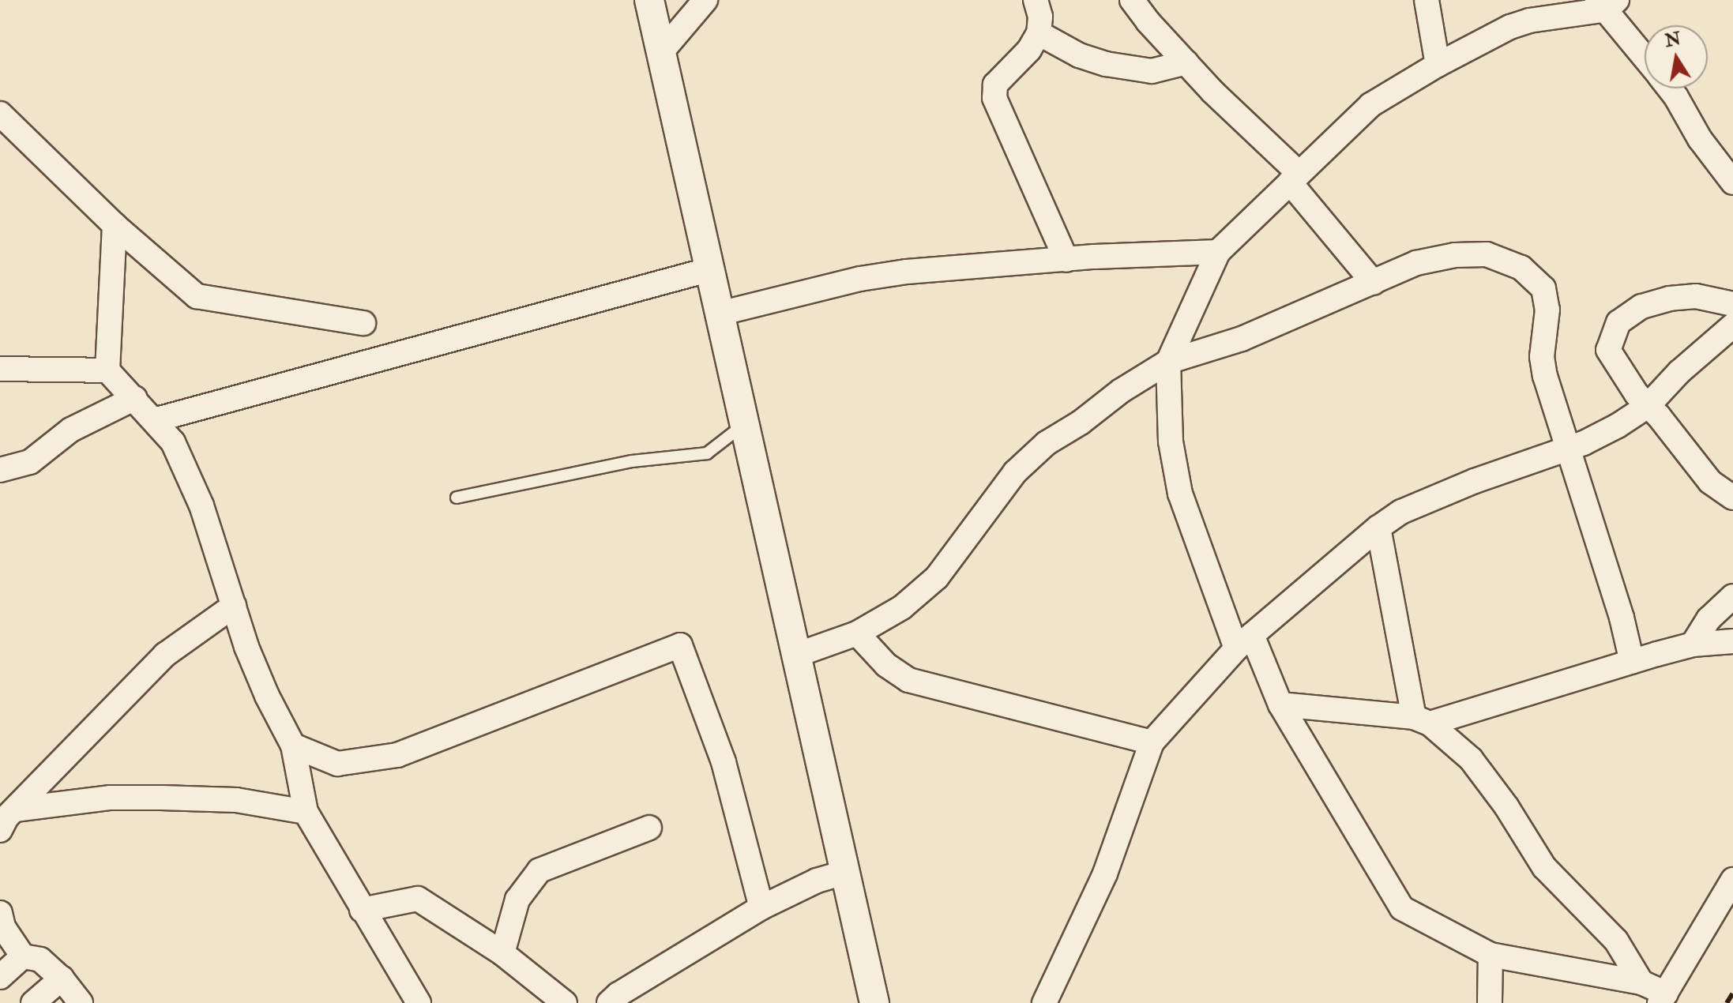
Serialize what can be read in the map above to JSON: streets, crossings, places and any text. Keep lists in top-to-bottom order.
{
  "north": "top"
}
